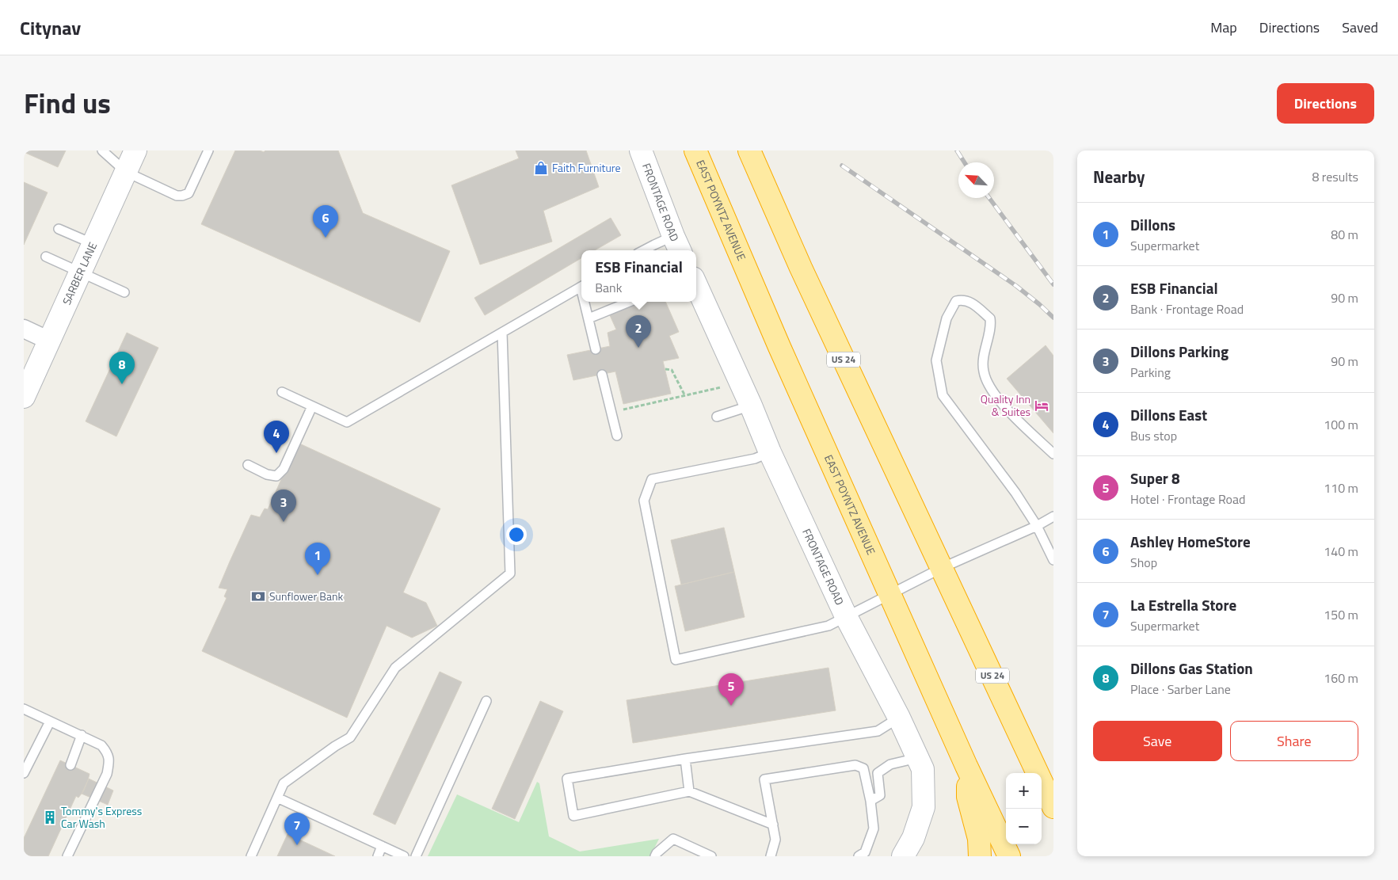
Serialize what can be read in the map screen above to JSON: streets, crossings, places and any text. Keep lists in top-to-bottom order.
{
  "streets": {
    "highway": ["EAST POYNTZ AVENUE", "US 24"],
    "street": ["FRONTAGE ROAD", "SARBER LANE"]
  },
  "places": {
    "shop": ["Faith Furniture"],
    "hotel": ["Quality Inn & Suites"],
    "bank": ["Sunflower Bank"],
    "building": ["Tommy's Express Car Wash"]
  },
  "north": "top left",
  "page": {
    "header": "Citynav",
    "nav": ["Map", "Directions", "Saved"],
    "title": "Find us",
    "buttons": [
      "Directions",
      ["Save", "Share"]
    ],
    "heading": ["Nearby", "8 results"],
    "list": [
      {
        "mark": "1",
        "name": "Dillons",
        "note": "Supermarket",
        "value": "80 m"
      },
      {
        "mark": "2",
        "name": "ESB Financial",
        "note": "Bank · Frontage Road",
        "value": "90 m"
      },
      {
        "mark": "3",
        "name": "Dillons Parking",
        "note": "Parking",
        "value": "90 m"
      },
      {
        "mark": "4",
        "name": "Dillons East",
        "note": "Bus stop",
        "value": "100 m"
      },
      {
        "mark": "5",
        "name": "Super 8",
        "note": "Hotel · Frontage Road",
        "value": "110 m"
      },
      {
        "mark": "6",
        "name": "Ashley HomeStore",
        "note": "Shop",
        "value": "140 m"
      },
      {
        "mark": "7",
        "name": "La Estrella Store",
        "note": "Supermarket",
        "value": "150 m"
      },
      {
        "mark": "8",
        "name": "Dillons Gas Station",
        "note": "Place · Sarber Lane",
        "value": "160 m"
      }
    ],
    "pins": [
      "6",
      "2",
      "8",
      "4",
      "3",
      "1",
      "5",
      "7"
    ],
    "popup": ["ESB Financial", "Bank"],
    "map_buttons": ["+", "−"]
  }
}
